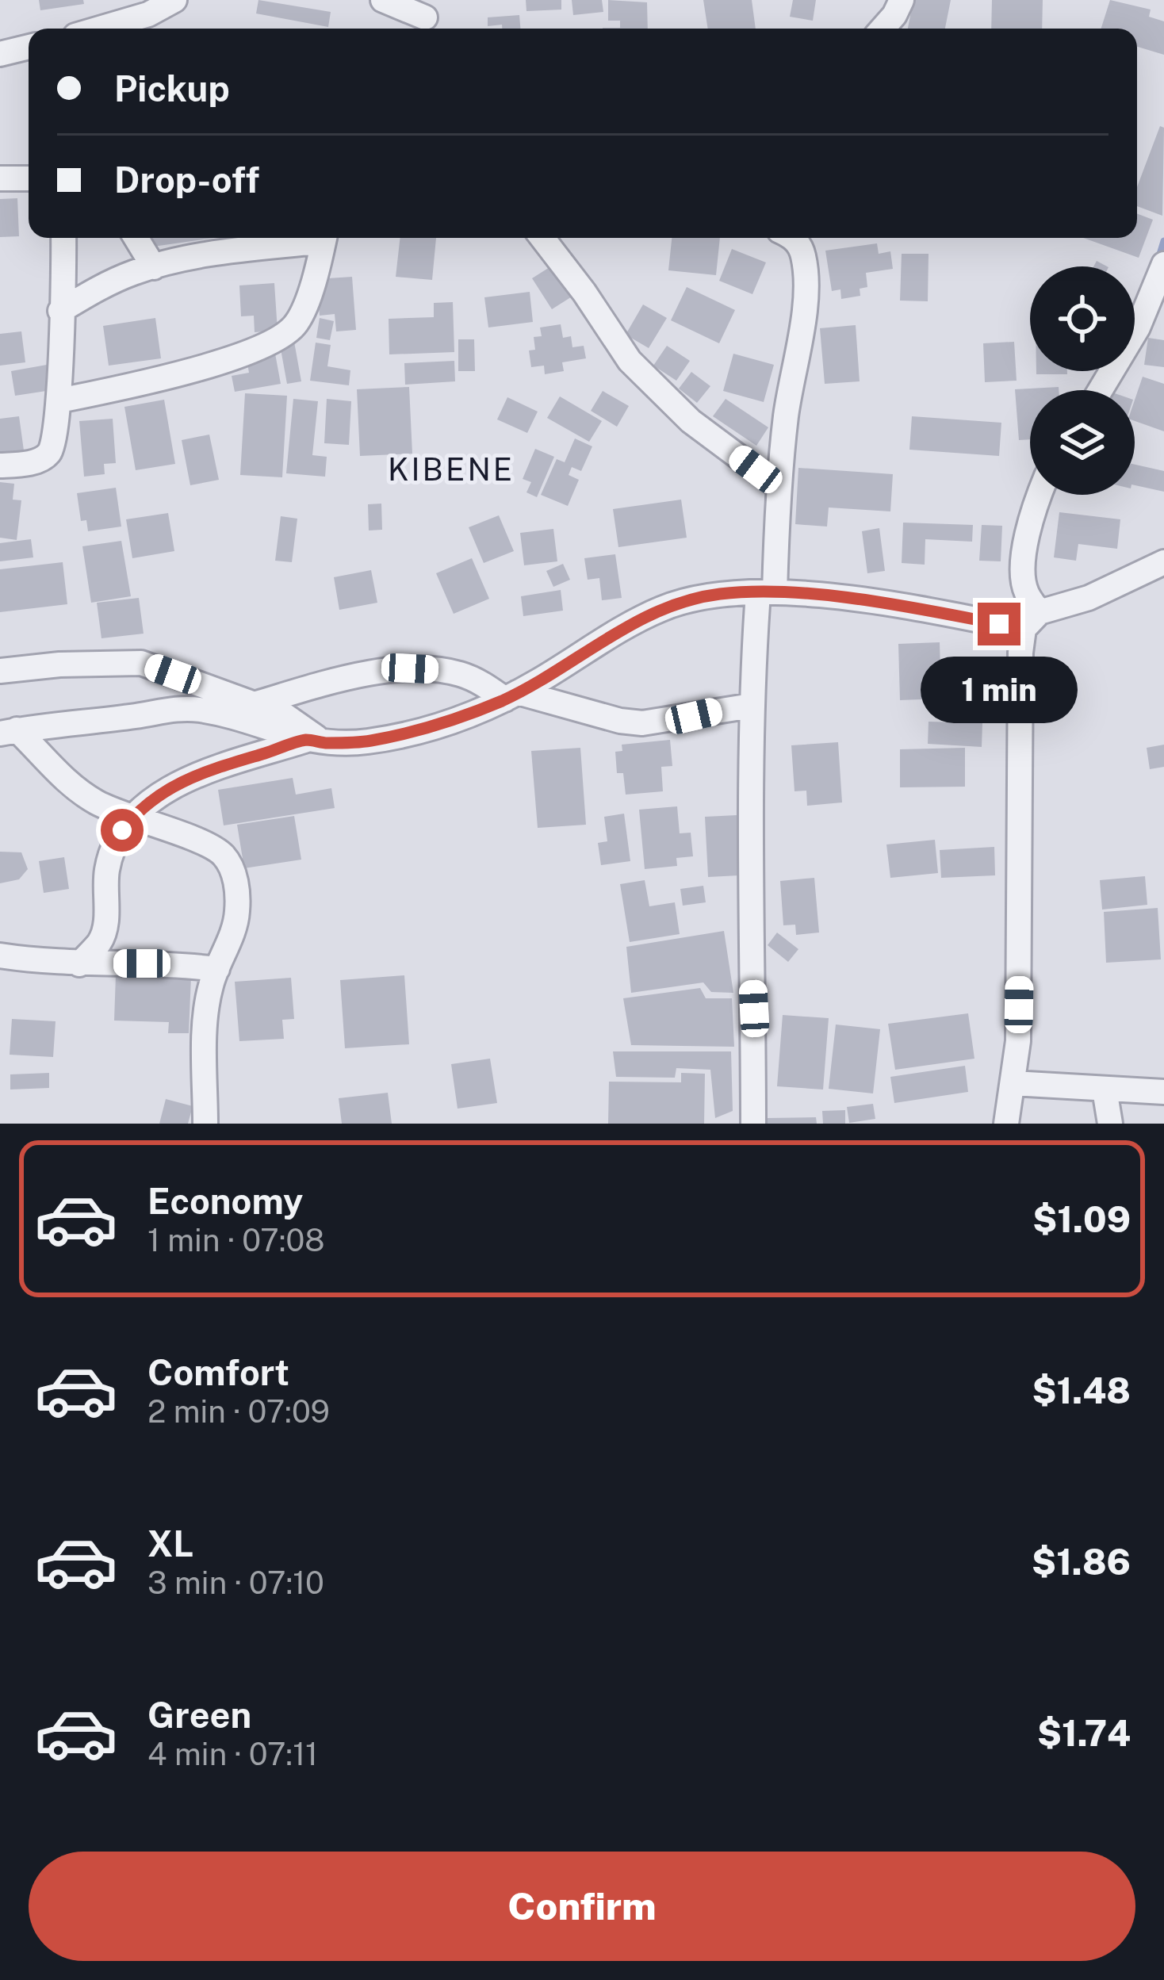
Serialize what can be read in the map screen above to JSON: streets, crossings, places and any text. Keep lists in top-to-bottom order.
{
  "districts": ["KIBENE"],
  "page": {
    "banner": ["Pickup", "Drop-off"],
    "bubble": "1 min",
    "list": [
      {
        "name": "Economy",
        "note": "1 min · 07:08",
        "value": "$1.09"
      },
      {
        "name": "Comfort",
        "note": "2 min · 07:09",
        "value": "$1.48"
      },
      {
        "name": "XL",
        "note": "3 min · 07:10",
        "value": "$1.86"
      },
      {
        "name": "Green",
        "note": "4 min · 07:11",
        "value": "$1.74"
      }
    ],
    "buttons": "Confirm"
  }
}
